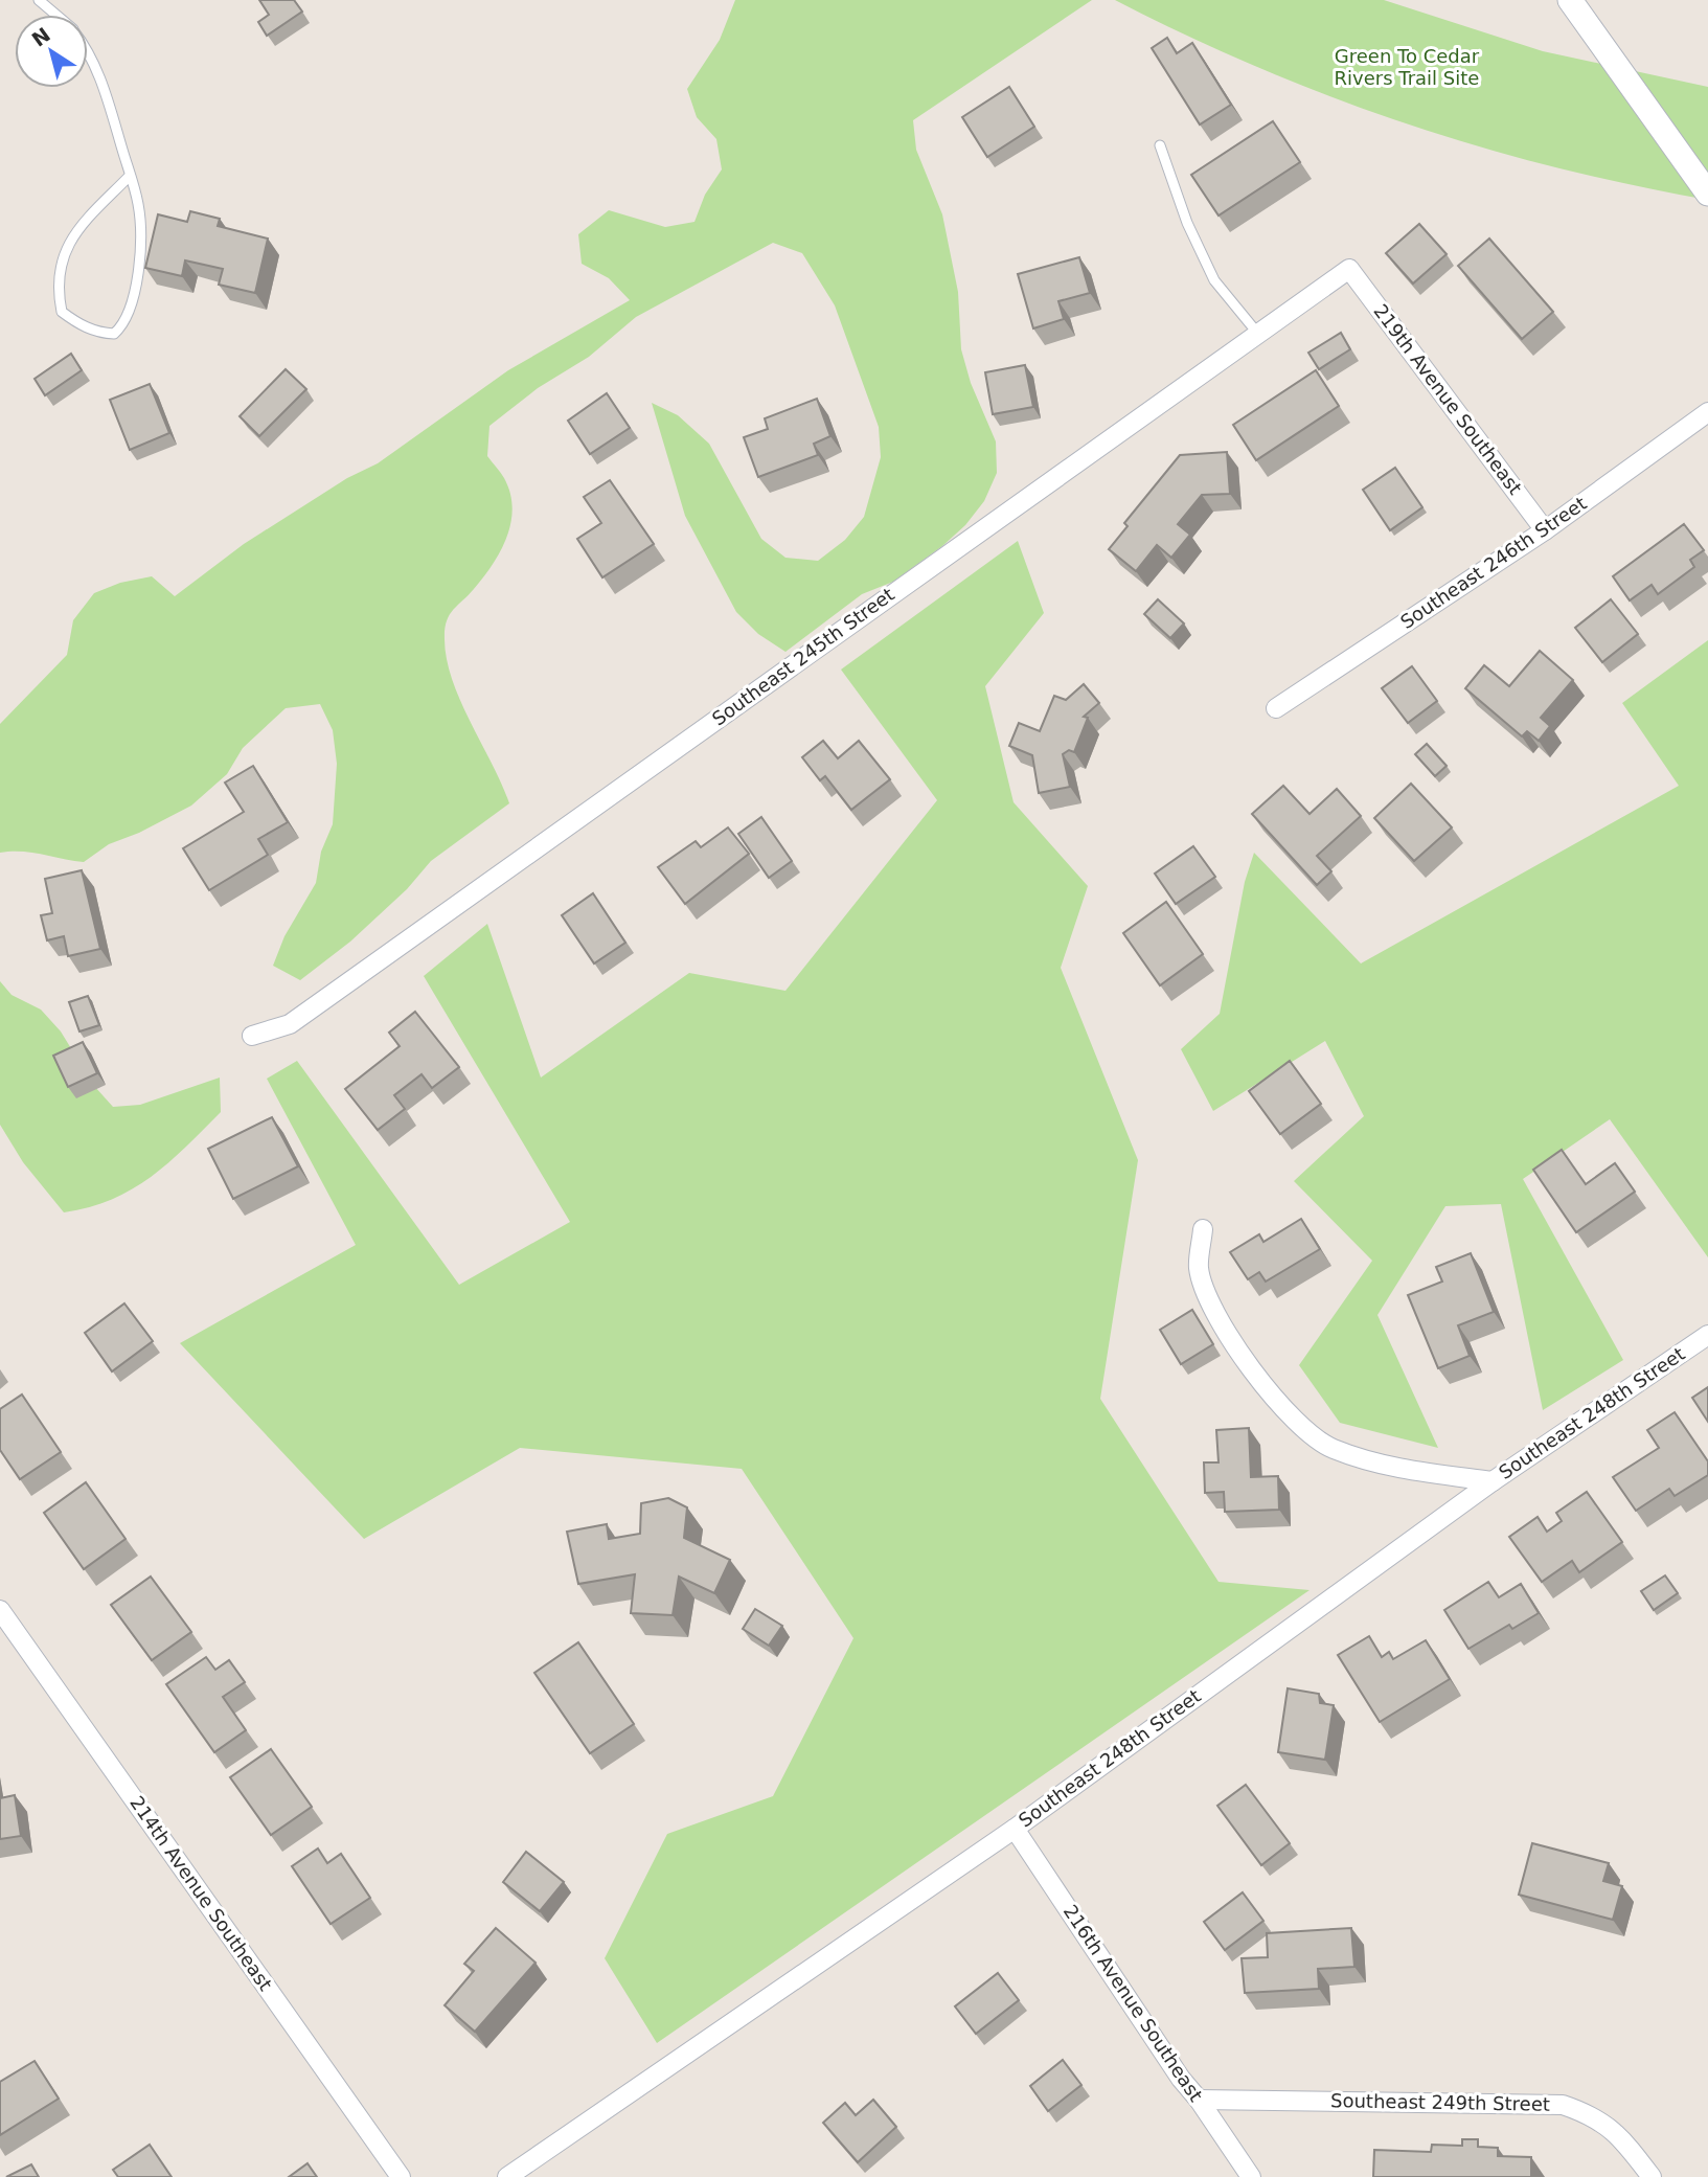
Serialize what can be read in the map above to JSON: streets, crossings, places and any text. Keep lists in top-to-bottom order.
{
  "streets": {
    "street": [
      "219th Avenue Southeast",
      "Southeast 246th Street",
      "Southeast 245th Street",
      "Southeast 248th Street",
      "214th Avenue Southeast",
      "216th Avenue Southeast",
      "Southeast 249th Street"
    ]
  },
  "crossings": [
    ["219th Avenue Southeast", "Southeast 246th Street"],
    ["219th Avenue Southeast", "Southeast 245th Street"],
    ["Southeast 248th Street", "216th Avenue Southeast"],
    ["216th Avenue Southeast", "Southeast 249th Street"]
  ],
  "parks": ["Green To Cedar Rivers Trail Site"],
  "north": "top left"
}
